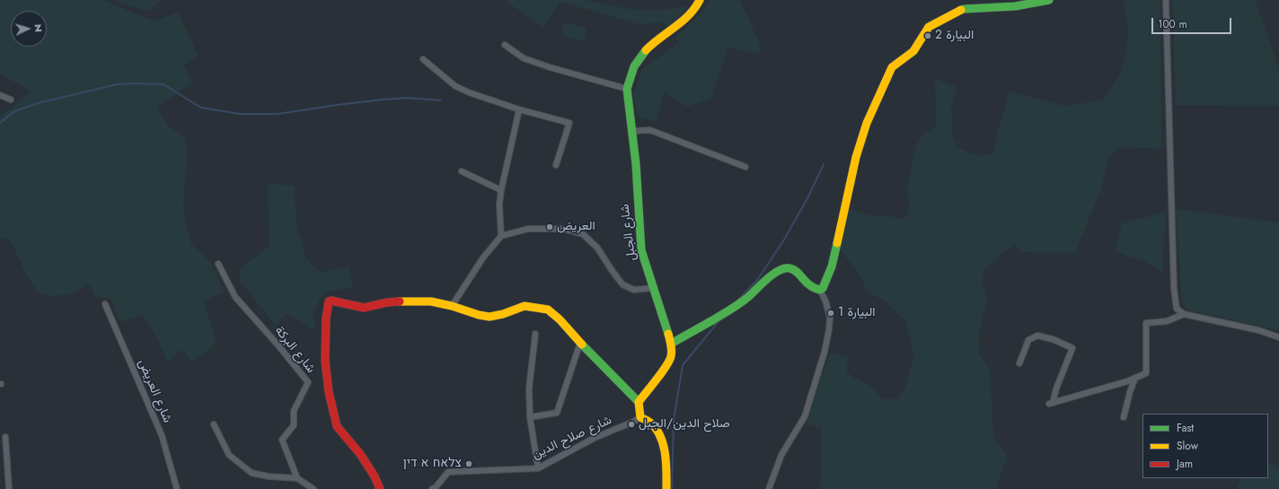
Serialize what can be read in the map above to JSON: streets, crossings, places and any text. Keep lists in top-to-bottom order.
{
  "streets": {
    "street": [
      "شارع الجبل",
      "شارع البركة",
      "شارع العريض",
      "شارع صلاح الدين"
    ]
  },
  "places": [
    "البيارة 2",
    "العريض",
    "البيارة 1",
    "صلاح الدين/الجبل",
    "צלאח א דין"
  ],
  "legend": ["Fast", "Slow", "Jam"],
  "scale_bar": "100 m",
  "north": "right"
}
